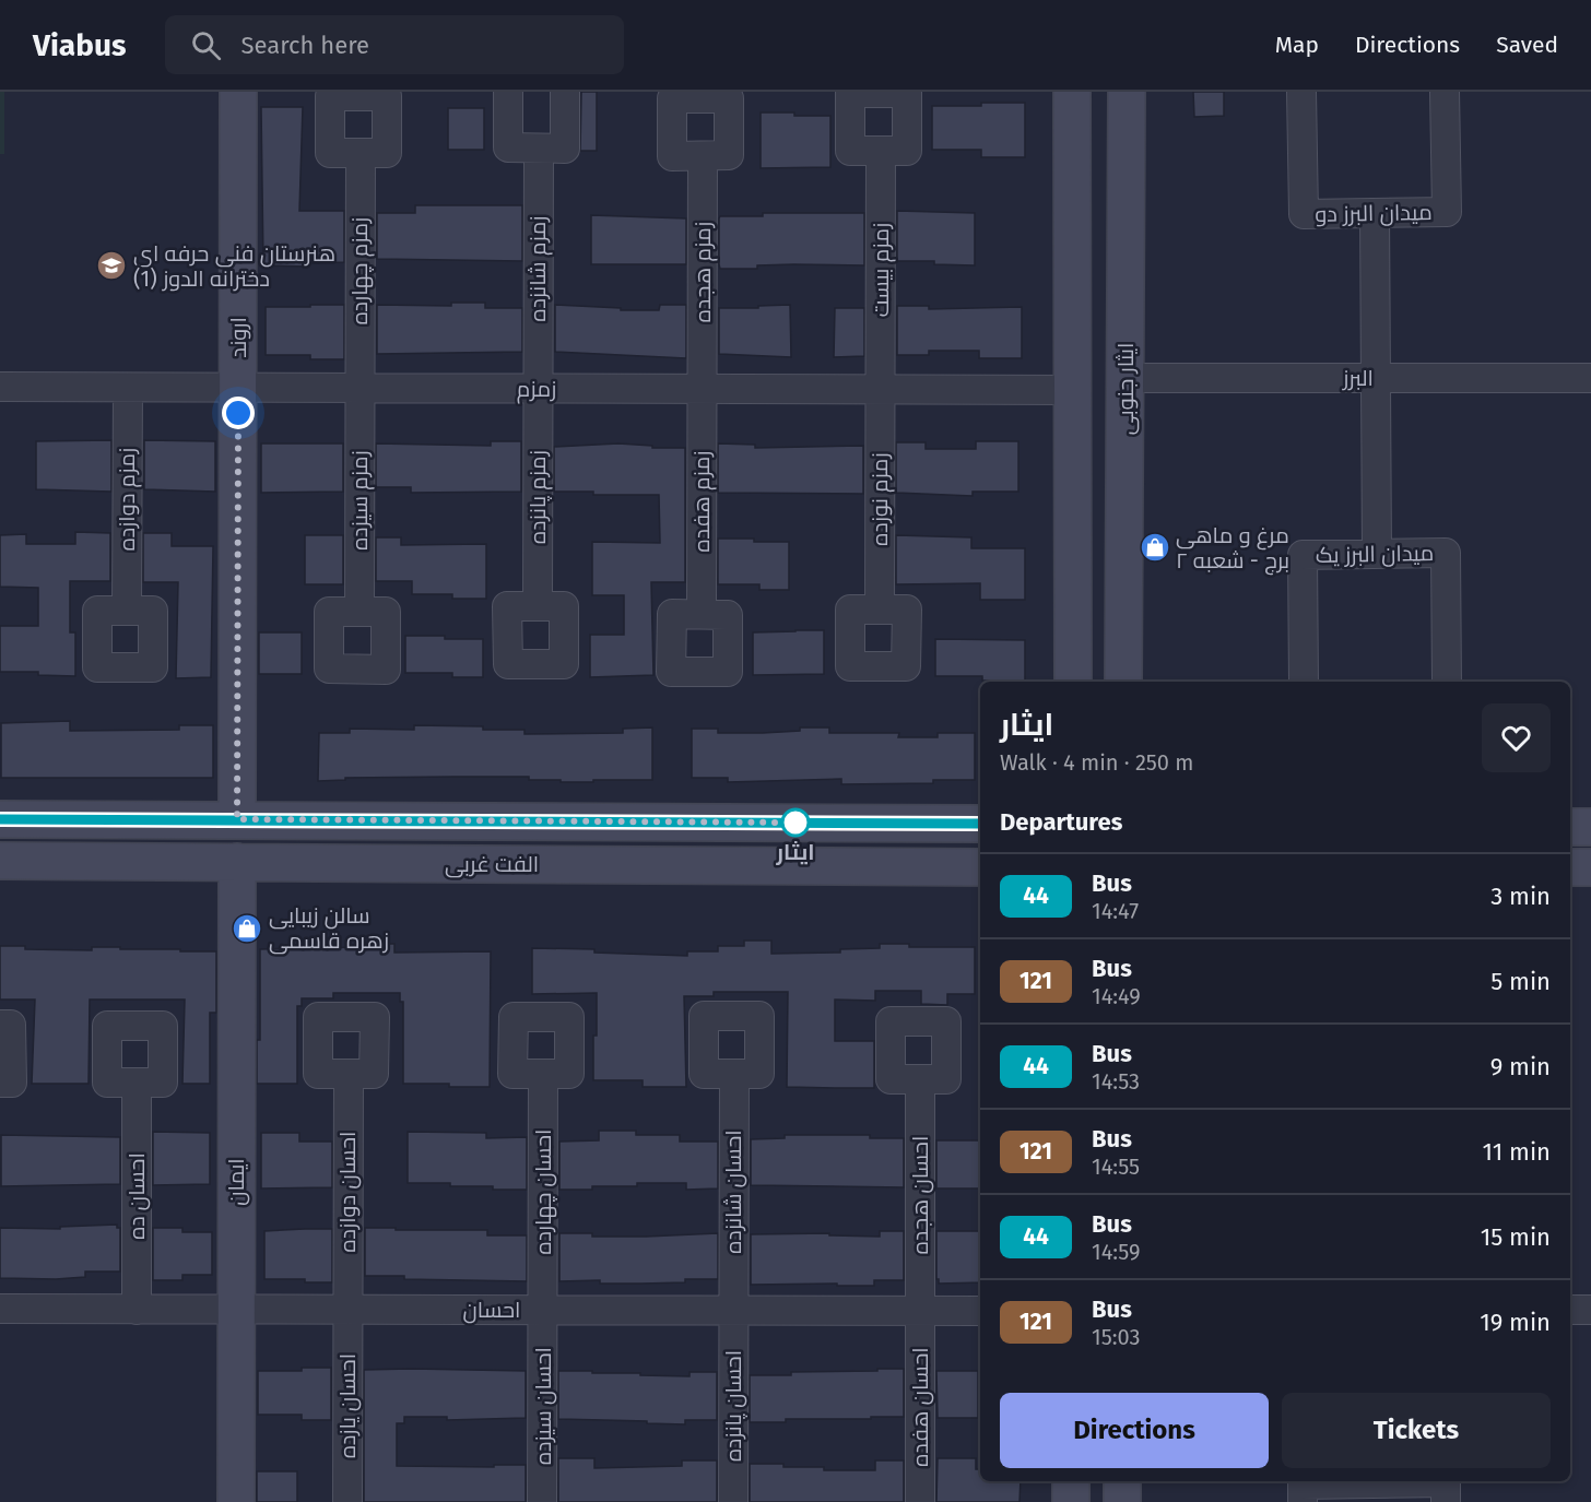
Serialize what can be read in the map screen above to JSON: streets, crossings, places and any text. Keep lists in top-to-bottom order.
{
  "streets": {
    "main road": [
      "اروند",
      "ایثار جنوبی",
      "الفت غربی",
      "ایمان"
    ],
    "street": [
      "میدان البرز دو",
      "زمزم شانزده",
      "زمزم بیست",
      "زمزم چهارده",
      "زمزم هجده",
      "البرز",
      "زمزم",
      "زمزم پانزده",
      "زمزم دوازده",
      "زمزم نوزده",
      "زمزم سیزده",
      "زمزم هفده",
      "میدان البرز یک",
      "احسان دوازده",
      "احسان چهارده",
      "احسان شانزده",
      "احسان هجده",
      "احسان ده",
      "احسان",
      "احسان یازده",
      "احسان سیزده",
      "احسان پانزده",
      "احسان هفده"
    ]
  },
  "crossings": [
    ["زمزم شانزده", "زمزم"],
    ["زمزم شانزده", "زمزم پانزده"],
    ["زمزم بیست", "زمزم"],
    ["زمزم بیست", "زمزم نوزده"],
    ["زمزم چهارده", "زمزم"],
    ["زمزم چهارده", "زمزم سیزده"],
    ["زمزم هجده", "زمزم"],
    ["زمزم هجده", "زمزم هفده"],
    ["اروند", "زمزم"],
    ["اروند", "الفت غربی"],
    ["البرز", "ایثار جنوبی"],
    ["زمزم", "زمزم پانزده"],
    ["زمزم", "زمزم دوازده"],
    ["زمزم", "زمزم نوزده"],
    ["زمزم", "زمزم سیزده"],
    ["زمزم", "زمزم هفده"],
    ["الفت غربی", "ایمان"],
    ["ایمان", "احسان"],
    ["احسان دوازده", "احسان"],
    ["احسان دوازده", "احسان یازده"],
    ["احسان چهارده", "احسان"],
    ["احسان چهارده", "احسان سیزده"],
    ["احسان شانزده", "احسان"],
    ["احسان شانزده", "احسان پانزده"],
    ["احسان هجده", "احسان"],
    ["احسان هجده", "احسان هفده"],
    ["احسان ده", "احسان"],
    ["احسان", "احسان یازده"],
    ["احسان", "احسان سیزده"],
    ["احسان", "احسان پانزده"],
    ["احسان", "احسان هفده"]
  ],
  "places": {
    "school or university": ["هنرستان فنی حرفه ای دخترانه الدوز (1)"],
    "shop": ["مرغ و ماهی برج - شعبه ۲", "سالن زیبایی زهره قاسمی"],
    "other": ["ایثار"]
  },
  "lines": ["bus line 44"],
  "page": {
    "header": "Viabus",
    "search": "Search here",
    "nav": ["Map", "Directions", "Saved"],
    "heading": [
      ["ایثار", "Walk · 4 min · 250 m"],
      "Departures"
    ],
    "list": [
      {
        "mark": "44",
        "name": "Bus",
        "note": "14:47",
        "value": "3 min"
      },
      {
        "mark": "121",
        "name": "Bus",
        "note": "14:49",
        "value": "5 min"
      },
      {
        "mark": "44",
        "name": "Bus",
        "note": "14:53",
        "value": "9 min"
      },
      {
        "mark": "121",
        "name": "Bus",
        "note": "14:55",
        "value": "11 min"
      },
      {
        "mark": "44",
        "name": "Bus",
        "note": "14:59",
        "value": "15 min"
      },
      {
        "mark": "121",
        "name": "Bus",
        "note": "15:03",
        "value": "19 min"
      }
    ],
    "buttons": ["Directions", "Tickets"]
  }
}
